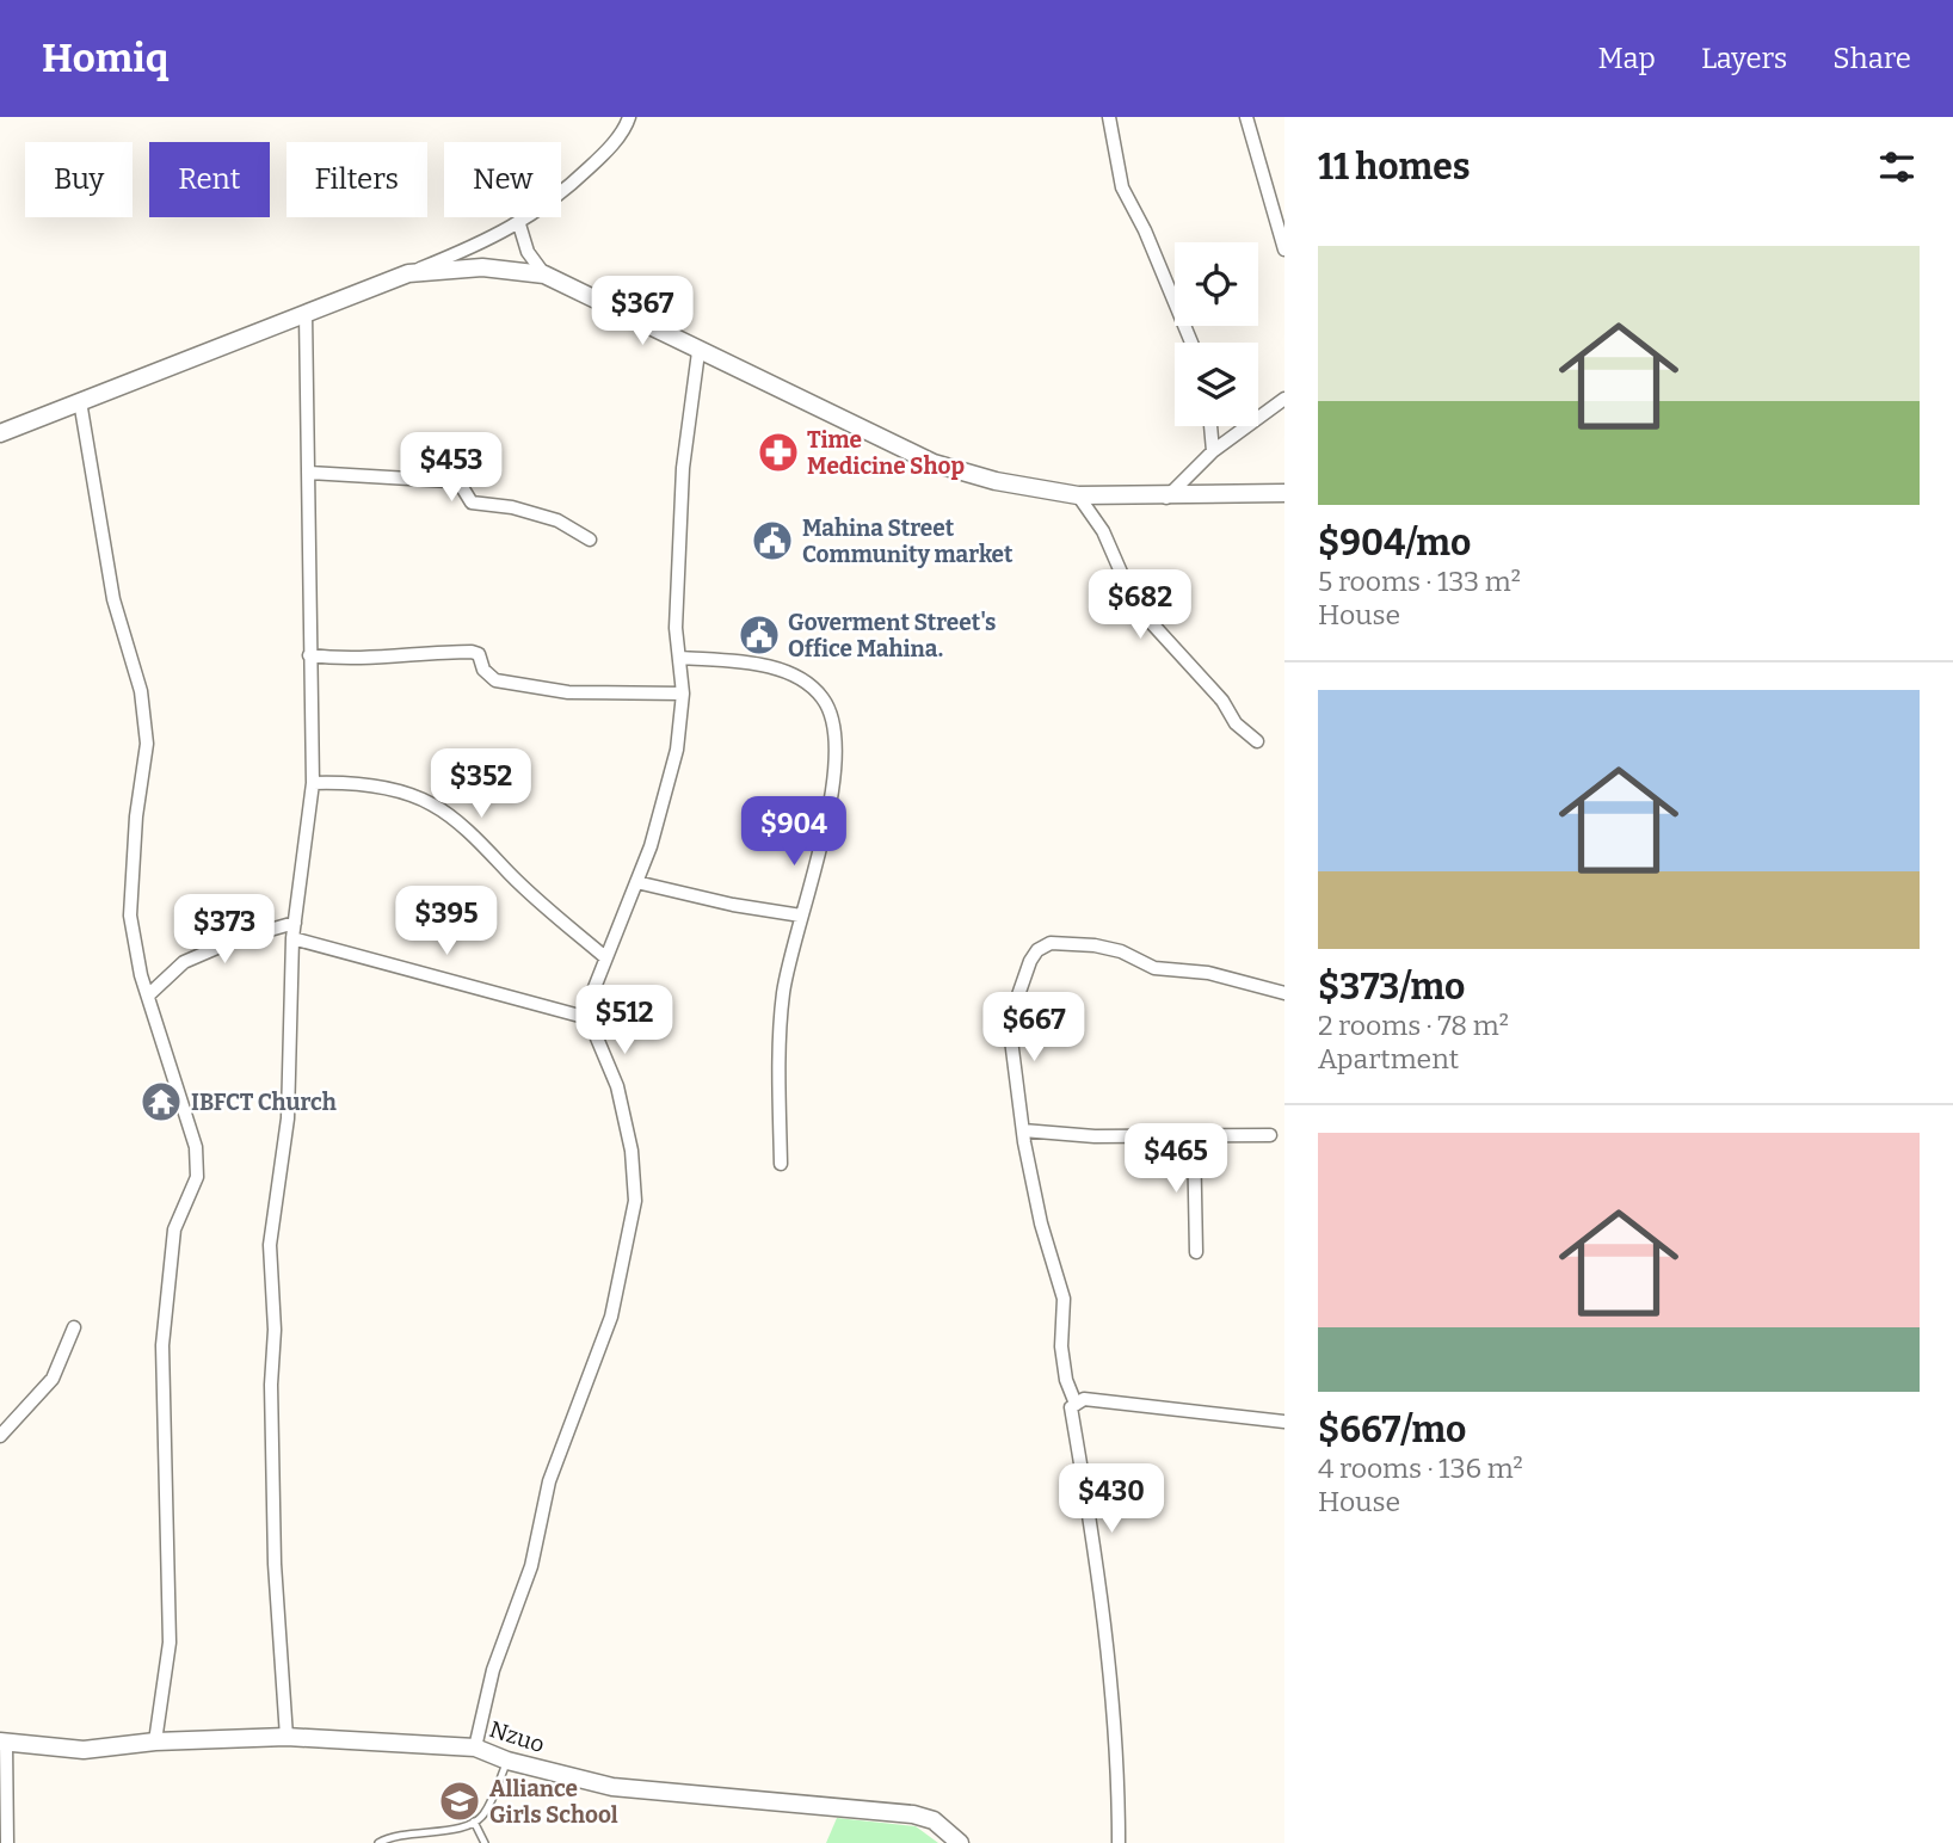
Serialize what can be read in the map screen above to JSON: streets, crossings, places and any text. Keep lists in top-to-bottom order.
{
  "streets": {
    "street": ["Nzuo"]
  },
  "places": {
    "pharmacy": ["Time Medicine Shop"],
    "public building": ["Mahina Street Community market", "Goverment Street's Office Mahina."],
    "temple": ["IBFCT Church"],
    "school or university": ["Alliance Girls School"]
  },
  "page": {
    "header": "Homiq",
    "nav": ["Map", "Layers", "Share"],
    "heading": "11 homes",
    "chip": [
      "Buy",
      "Rent",
      "Filters",
      "New"
    ],
    "list": [
      {
        "name": "$904/mo",
        "note": "5 rooms · 133 m² · House"
      },
      {
        "name": "$373/mo",
        "note": "2 rooms · 78 m² · Apartment"
      },
      {
        "name": "$667/mo",
        "note": "4 rooms · 136 m² · House"
      }
    ],
    "price": [
      "$367",
      "$453",
      "$682",
      "$352",
      "$904",
      "$395",
      "$373",
      "$512",
      "$667",
      "$465",
      "$430"
    ]
  }
}
